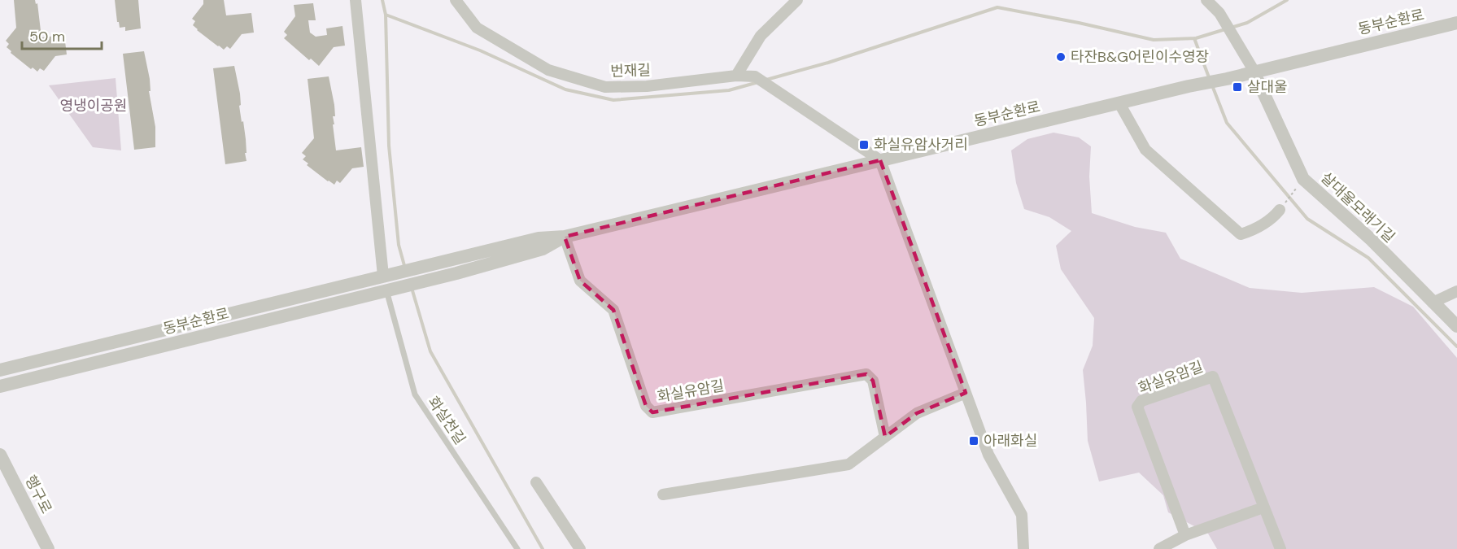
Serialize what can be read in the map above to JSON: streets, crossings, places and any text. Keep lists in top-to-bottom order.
{
  "streets": {
    "street": [
      "동부순환로",
      "번재길",
      "살대울모래기길",
      "화실유암길",
      "행구로"
    ],
    "lane": ["화실천길"]
  },
  "crossings": [
    ["동부순환로", "번재길"],
    ["동부순환로", "살대울모래기길"],
    ["동부순환로", "화실유암길"],
    ["동부순환로", "화실천길"]
  ],
  "parks": ["영냉이공원"],
  "places": {
    "other": ["타잔B&G어린이수영장"],
    "transit": ["살대울", "화실유암사거리", "아래화실"]
  },
  "scale_bar": "50 m"
}
